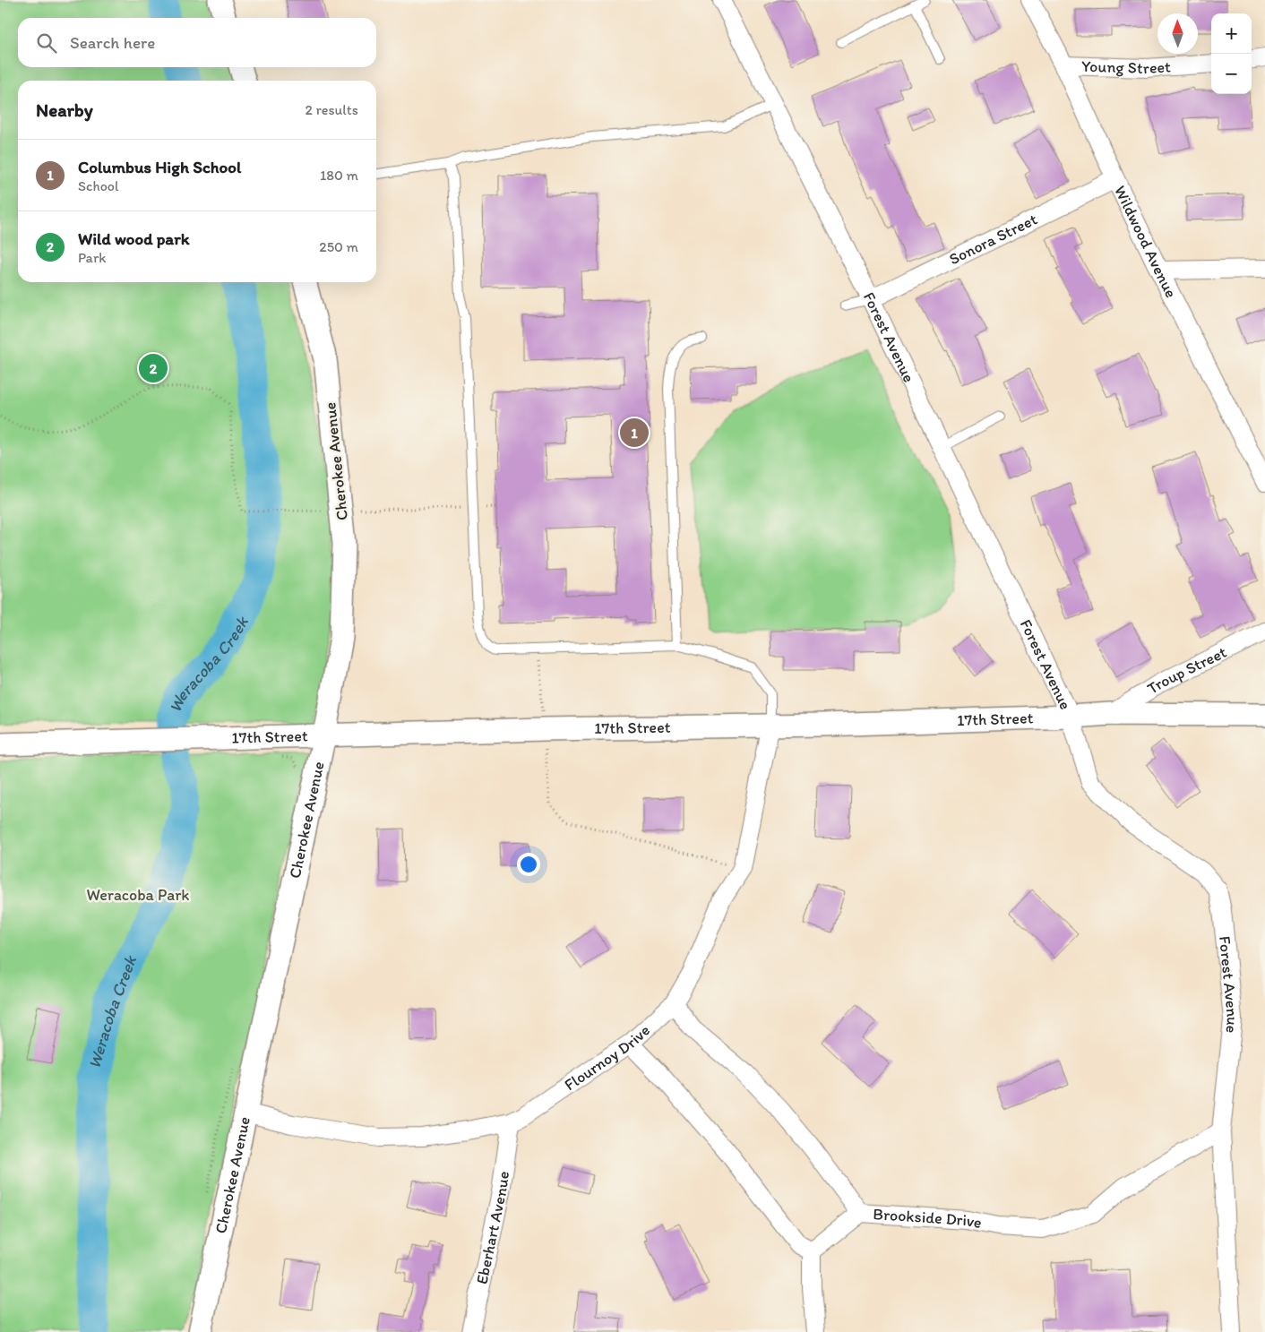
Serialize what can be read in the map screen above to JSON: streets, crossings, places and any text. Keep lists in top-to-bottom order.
{
  "streets": {
    "street": [
      "Young Street",
      "Sonora Street",
      "Wildwood Avenue",
      "Forest Avenue",
      "Cherokee Avenue",
      "Troup Street",
      "17th Street",
      "Flournoy Drive",
      "Brookside Drive",
      "Eberhart Avenue"
    ]
  },
  "crossings": [
    ["Young Street", "Wildwood Avenue"],
    ["Sonora Street", "Wildwood Avenue"],
    ["Sonora Street", "Forest Avenue"],
    ["Forest Avenue", "17th Street"],
    ["Forest Avenue", "Brookside Drive"],
    ["Cherokee Avenue", "17th Street"],
    ["Cherokee Avenue", "Flournoy Drive"],
    ["Troup Street", "17th Street"],
    ["17th Street", "Flournoy Drive"],
    ["Flournoy Drive", "Brookside Drive"],
    ["Flournoy Drive", "Eberhart Avenue"]
  ],
  "water": ["Weracoba Creek"],
  "parks": ["Weracoba Park"],
  "north": "top",
  "page": {
    "map_buttons": ["+", "−"],
    "search": "Search here",
    "heading": ["Nearby", "2 results"],
    "list": [
      {
        "mark": "1",
        "name": "Columbus High School",
        "note": "School",
        "value": "180 m"
      },
      {
        "mark": "2",
        "name": "Wild wood park",
        "note": "Park",
        "value": "250 m"
      }
    ],
    "pins": ["2", "1"]
  }
}
